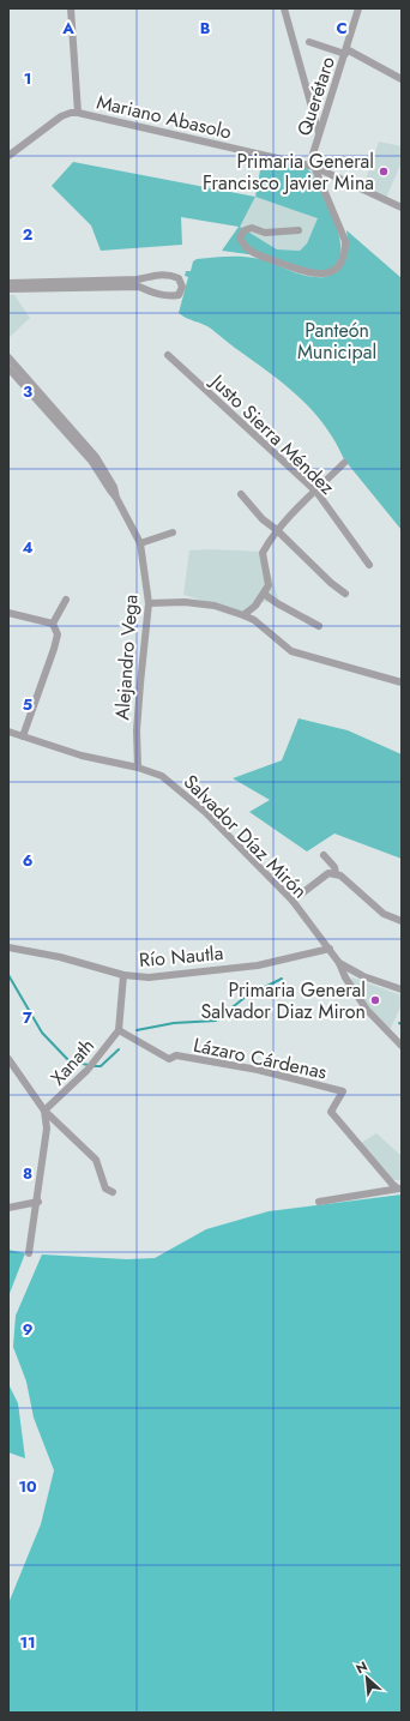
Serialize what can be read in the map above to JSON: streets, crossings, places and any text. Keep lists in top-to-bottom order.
{
  "streets": {
    "street": [
      "Querétaro",
      "Mariano Abasolo",
      "Justo Sierra Méndez",
      "Alejandro Vega",
      "Salvador Díaz Mirón",
      "Río Nautla",
      "Lázaro Cárdenas",
      "Xanath"
    ]
  },
  "crossings": [
    ["Querétaro", "Mariano Abasolo"],
    ["Alejandro Vega", "Salvador Díaz Mirón"],
    ["Salvador Díaz Mirón", "Río Nautla"],
    ["Lázaro Cárdenas", "Xanath"]
  ],
  "parks": ["Panteón Municipal"],
  "places": ["Primaria General Francisco Javier Mina", "Primaria General Salvador Diaz Miron"],
  "north": "top left",
  "grid": {
    "columns": ["A", "B", "C"],
    "rows": [
      "1",
      "2",
      "3",
      "4",
      "5",
      "6",
      "7",
      "8",
      "9",
      "10",
      "11"
    ]
  }
}
